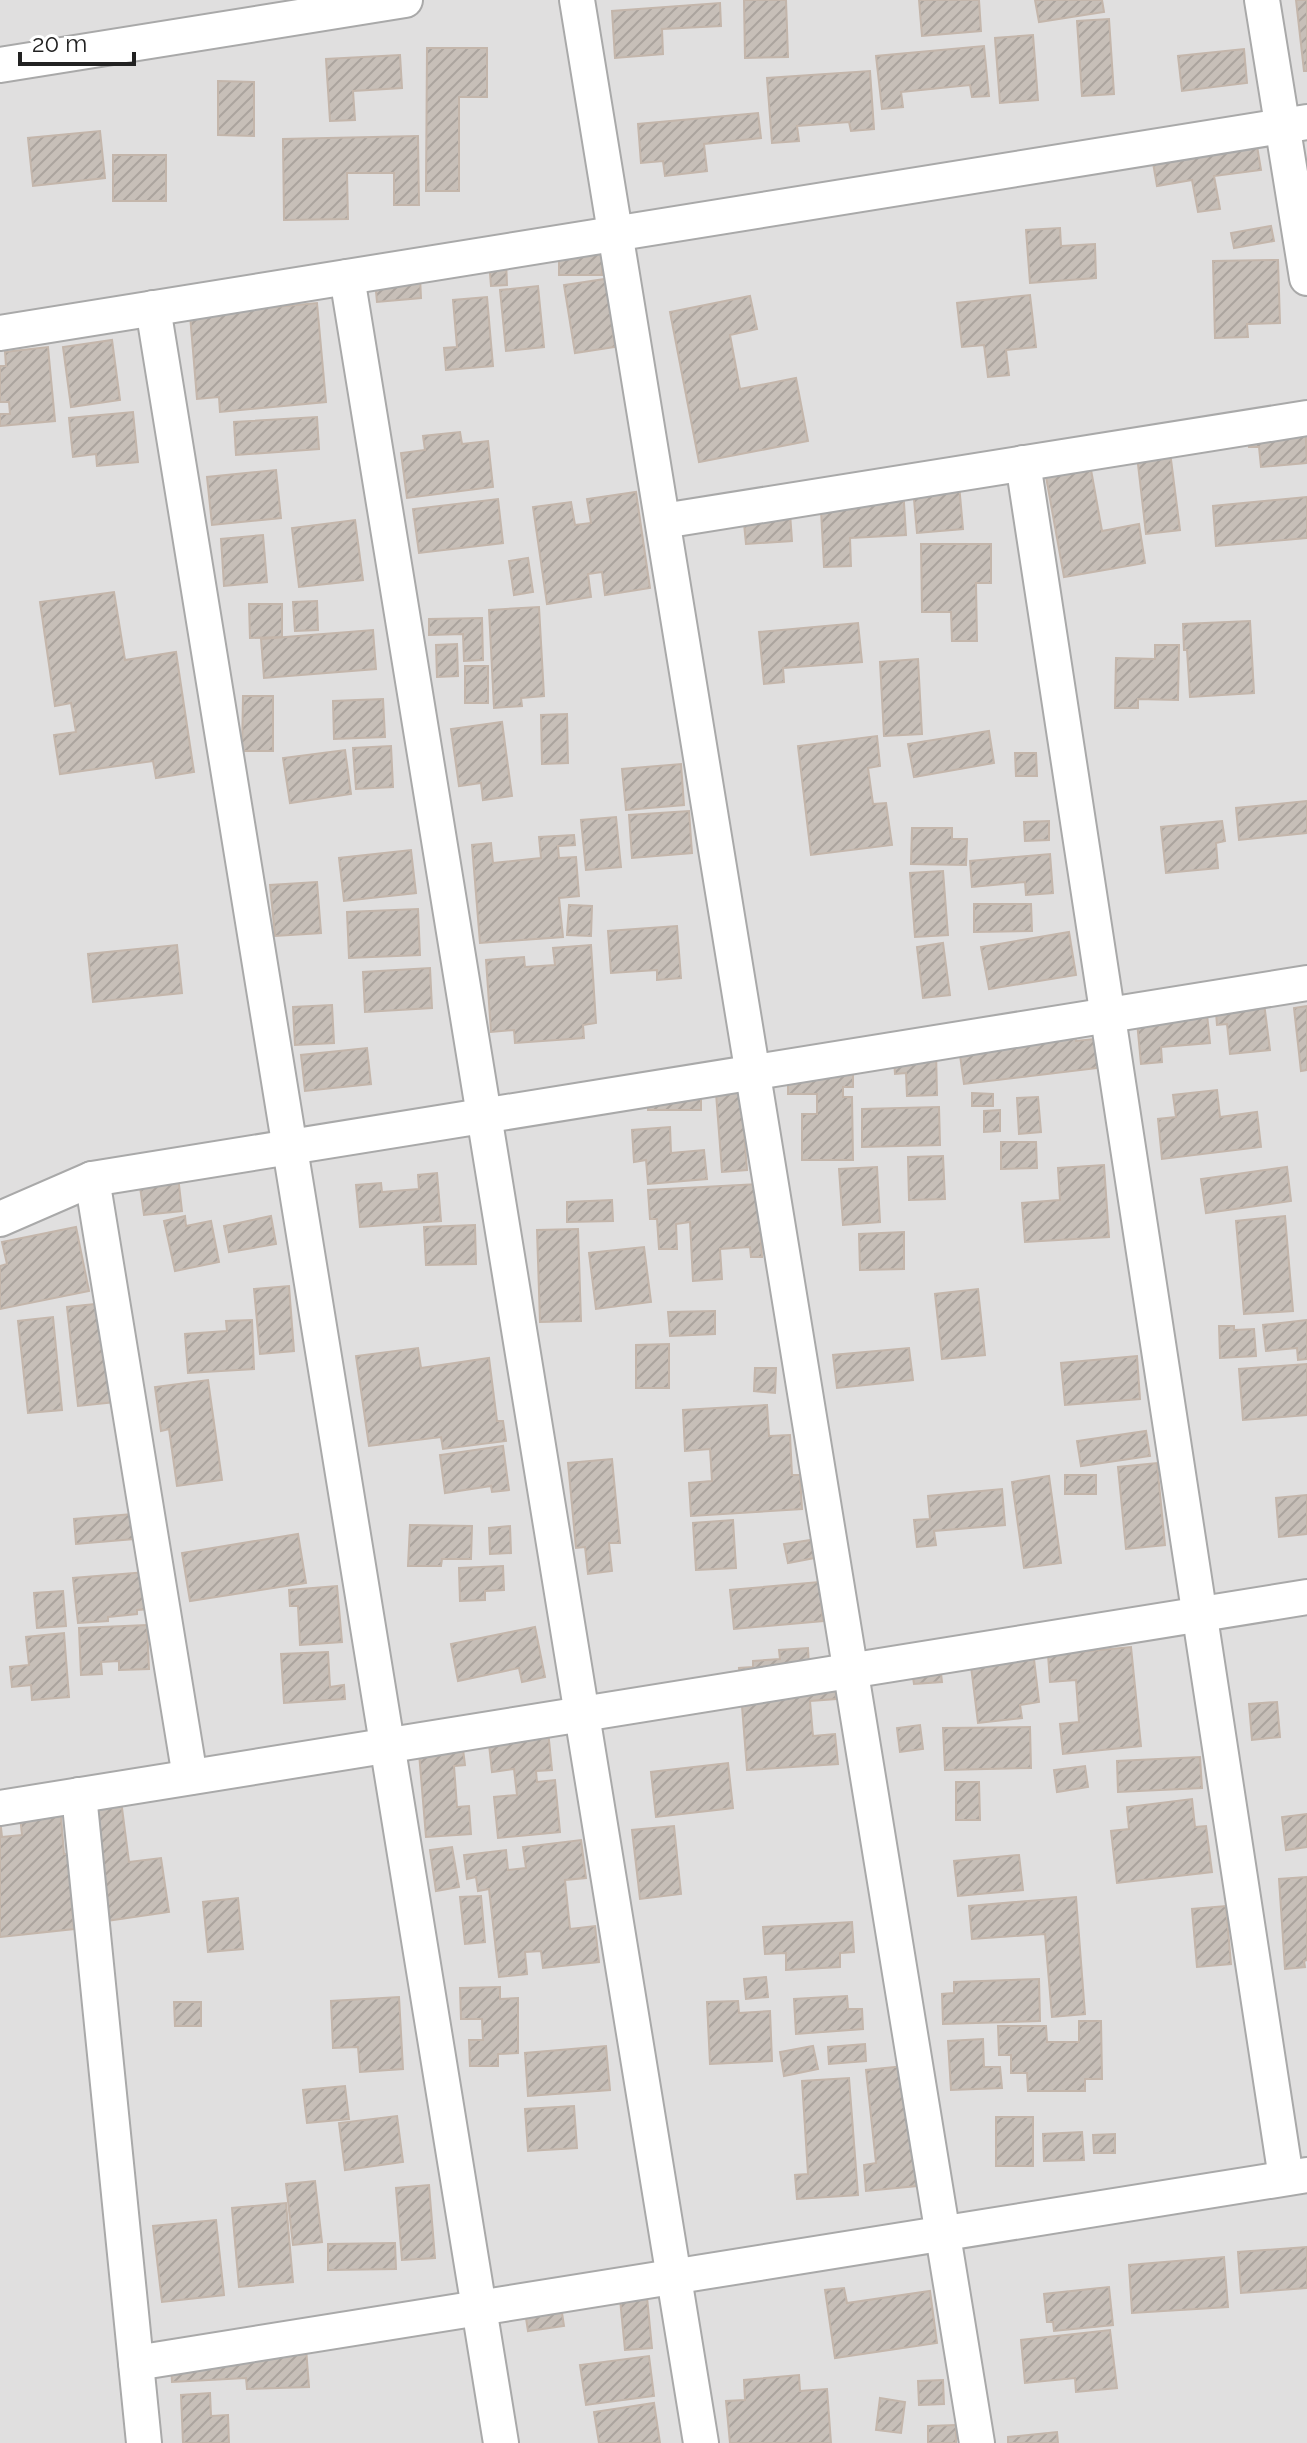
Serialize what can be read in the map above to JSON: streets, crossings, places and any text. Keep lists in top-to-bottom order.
{
  "scale_bar": "20 m"
}
